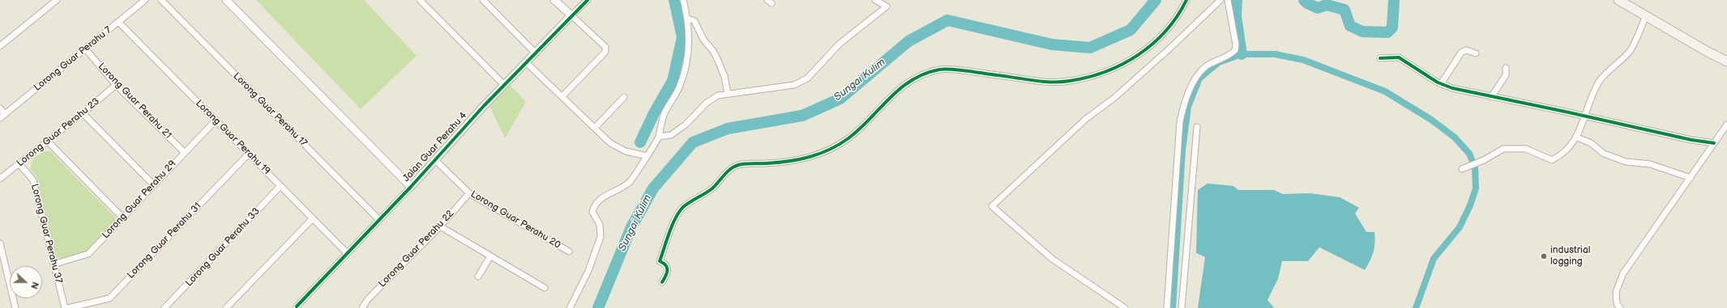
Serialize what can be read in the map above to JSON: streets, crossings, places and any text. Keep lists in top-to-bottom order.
{
  "streets": {
    "street": [
      "Lorong Guar Perahu 7",
      "Lorong Guar Perahu 21",
      "Lorong Guar Perahu 17",
      "Lorong Guar Perahu 23",
      "Lorong Guar Perahu 19",
      "Jalan Guar Perahu 4",
      "Lorong Guar Perahu 29",
      "Lorong Guar Perahu 20",
      "Lorong Guar Perahu 37",
      "Lorong Guar Perahu 31",
      "Lorong Guar Perahu 33",
      "Lorong Guar Perahu 22"
    ]
  },
  "crossings": [
    ["Lorong Guar Perahu 7", "Lorong Guar Perahu 21"],
    ["Lorong Guar Perahu 7", "Lorong Guar Perahu 19"],
    ["Lorong Guar Perahu 21", "Lorong Guar Perahu 23"],
    ["Lorong Guar Perahu 21", "Lorong Guar Perahu 29"],
    ["Lorong Guar Perahu 17", "Jalan Guar Perahu 4"],
    ["Lorong Guar Perahu 23", "Lorong Guar Perahu 37"],
    ["Lorong Guar Perahu 19", "Jalan Guar Perahu 4"],
    ["Lorong Guar Perahu 19", "Lorong Guar Perahu 29"],
    ["Lorong Guar Perahu 19", "Lorong Guar Perahu 31"],
    ["Lorong Guar Perahu 19", "Lorong Guar Perahu 33"],
    ["Jalan Guar Perahu 4", "Lorong Guar Perahu 20"],
    ["Lorong Guar Perahu 29", "Lorong Guar Perahu 37"],
    ["Lorong Guar Perahu 20", "Lorong Guar Perahu 22"]
  ],
  "water": ["Sungai Kulim"],
  "places": ["industrial logging"],
  "north": "right"
}
